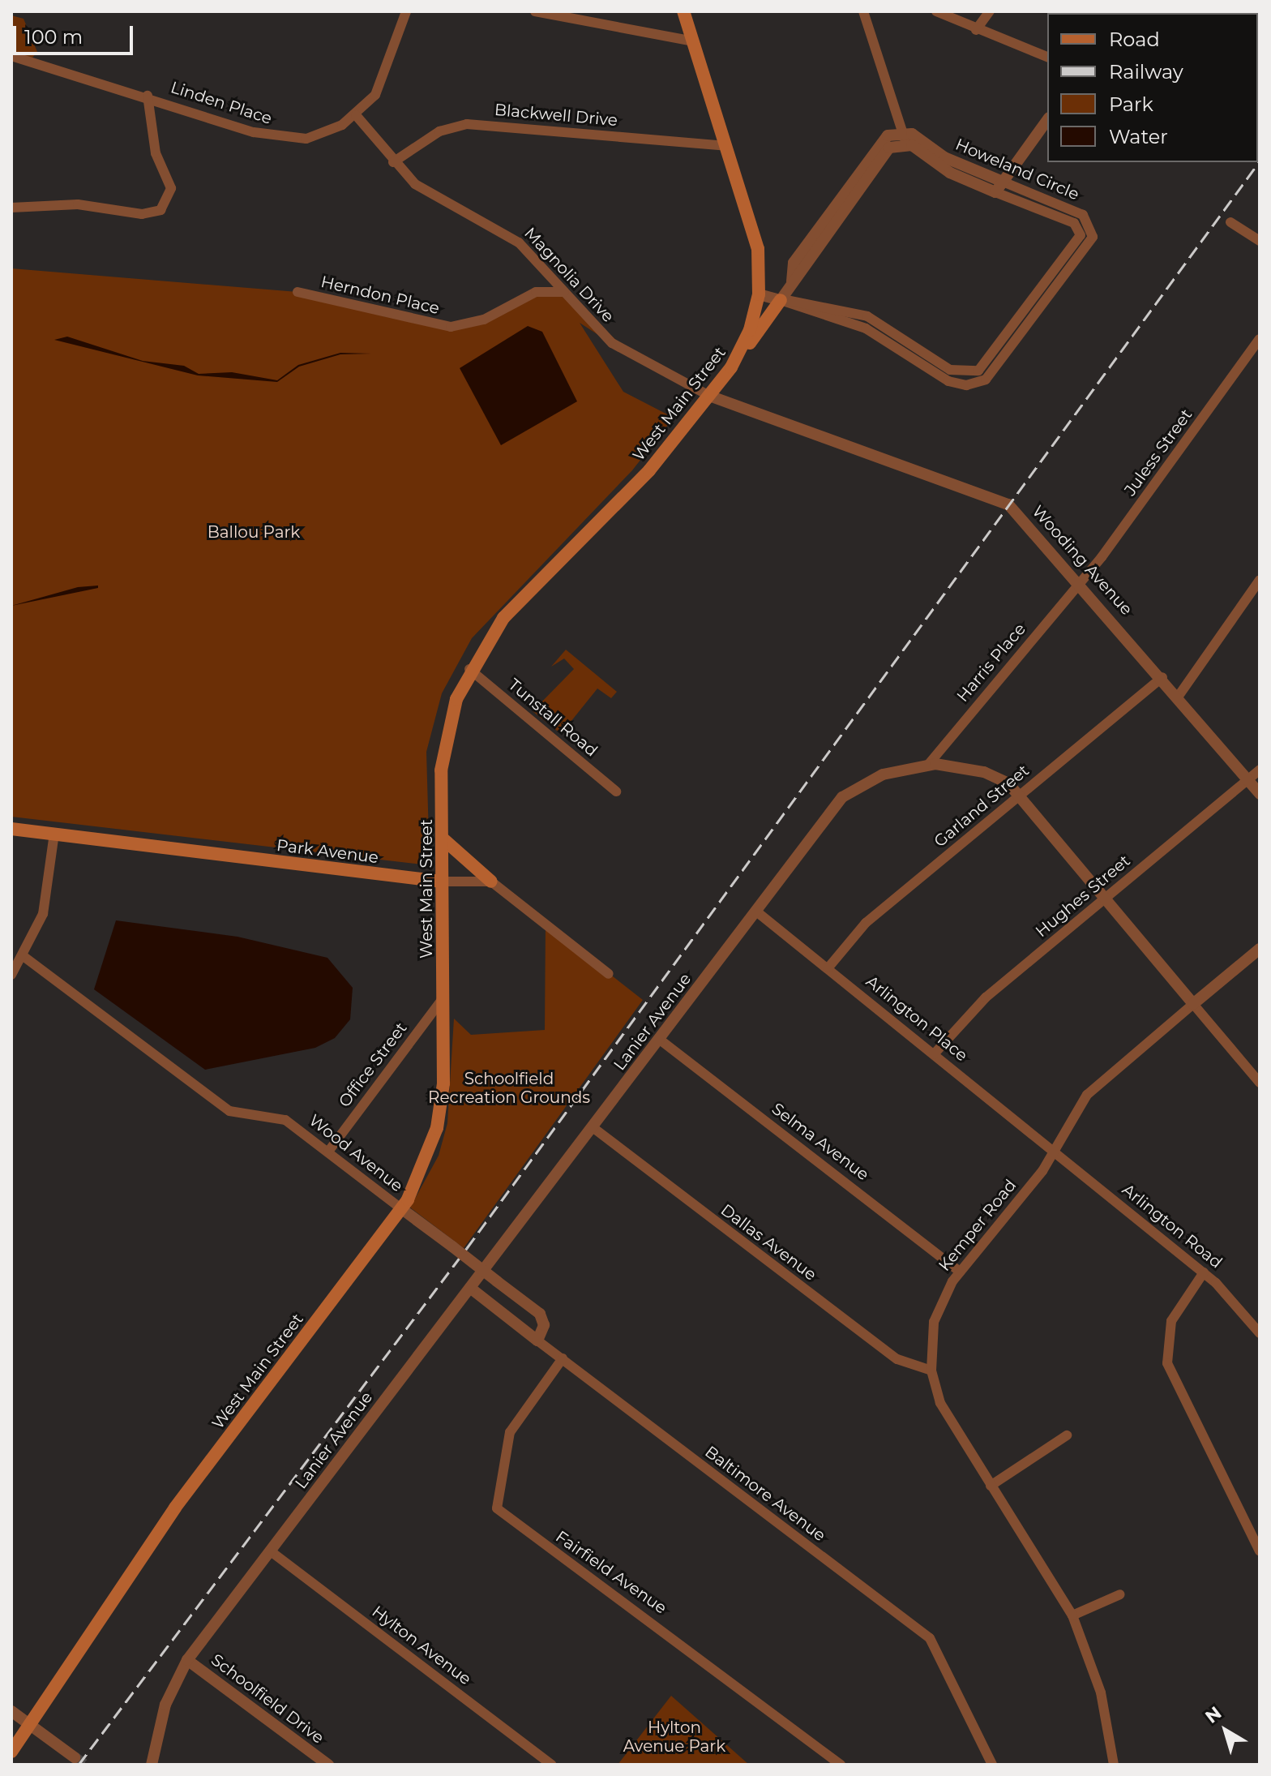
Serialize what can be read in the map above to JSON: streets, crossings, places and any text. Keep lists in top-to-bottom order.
{
  "streets": {
    "main road": ["West Main Street", "Park Avenue"],
    "street": [
      "Linden Place",
      "Blackwell Drive",
      "Howeland Circle",
      "Magnolia Drive",
      "Herndon Place",
      "Juless Street",
      "Wooding Avenue",
      "Harris Place",
      "Tunstall Road",
      "Garland Street",
      "Hughes Street",
      "Arlington Place",
      "Lanier Avenue",
      "Office Street",
      "Selma Avenue",
      "Wood Avenue",
      "Kemper Road",
      "Arlington Road",
      "Dallas Avenue",
      "Baltimore Avenue",
      "Fairfield Avenue",
      "Hylton Avenue",
      "Schoolfield Drive"
    ]
  },
  "crossings": [
    ["Linden Place", "Magnolia Drive"],
    ["Blackwell Drive", "Magnolia Drive"],
    ["Blackwell Drive", "West Main Street"],
    ["Howeland Circle", "West Main Street"],
    ["Magnolia Drive", "Herndon Place"],
    ["Magnolia Drive", "West Main Street"],
    ["Magnolia Drive", "Wooding Avenue"],
    ["West Main Street", "Wooding Avenue"],
    ["West Main Street", "Tunstall Road"],
    ["West Main Street", "Park Avenue"],
    ["West Main Street", "Office Street"],
    ["West Main Street", "Wood Avenue"],
    ["Juless Street", "Wooding Avenue"],
    ["Juless Street", "Harris Place"],
    ["Wooding Avenue", "Harris Place"],
    ["Wooding Avenue", "Garland Street"],
    ["Wooding Avenue", "Hughes Street"],
    ["Harris Place", "Lanier Avenue"],
    ["Garland Street", "Arlington Place"],
    ["Garland Street", "Lanier Avenue"],
    ["Hughes Street", "Arlington Place"],
    ["Hughes Street", "Lanier Avenue"],
    ["Arlington Place", "Lanier Avenue"],
    ["Arlington Place", "Kemper Road"],
    ["Arlington Place", "Arlington Road"],
    ["Lanier Avenue", "Selma Avenue"],
    ["Lanier Avenue", "Kemper Road"],
    ["Lanier Avenue", "Dallas Avenue"],
    ["Lanier Avenue", "Baltimore Avenue"],
    ["Lanier Avenue", "Hylton Avenue"],
    ["Lanier Avenue", "Schoolfield Drive"],
    ["Office Street", "Wood Avenue"],
    ["Selma Avenue", "Kemper Road"],
    ["Wood Avenue", "Baltimore Avenue"],
    ["Kemper Road", "Arlington Road"],
    ["Kemper Road", "Dallas Avenue"],
    ["Baltimore Avenue", "Fairfield Avenue"]
  ],
  "parks": ["Ballou Park", "Schoolfield Recreation Grounds", "Hylton Avenue Park"],
  "legend": [
    "Road",
    "Railway",
    "Park",
    "Water"
  ],
  "scale_bar": "100 m",
  "north": "top left"
}
